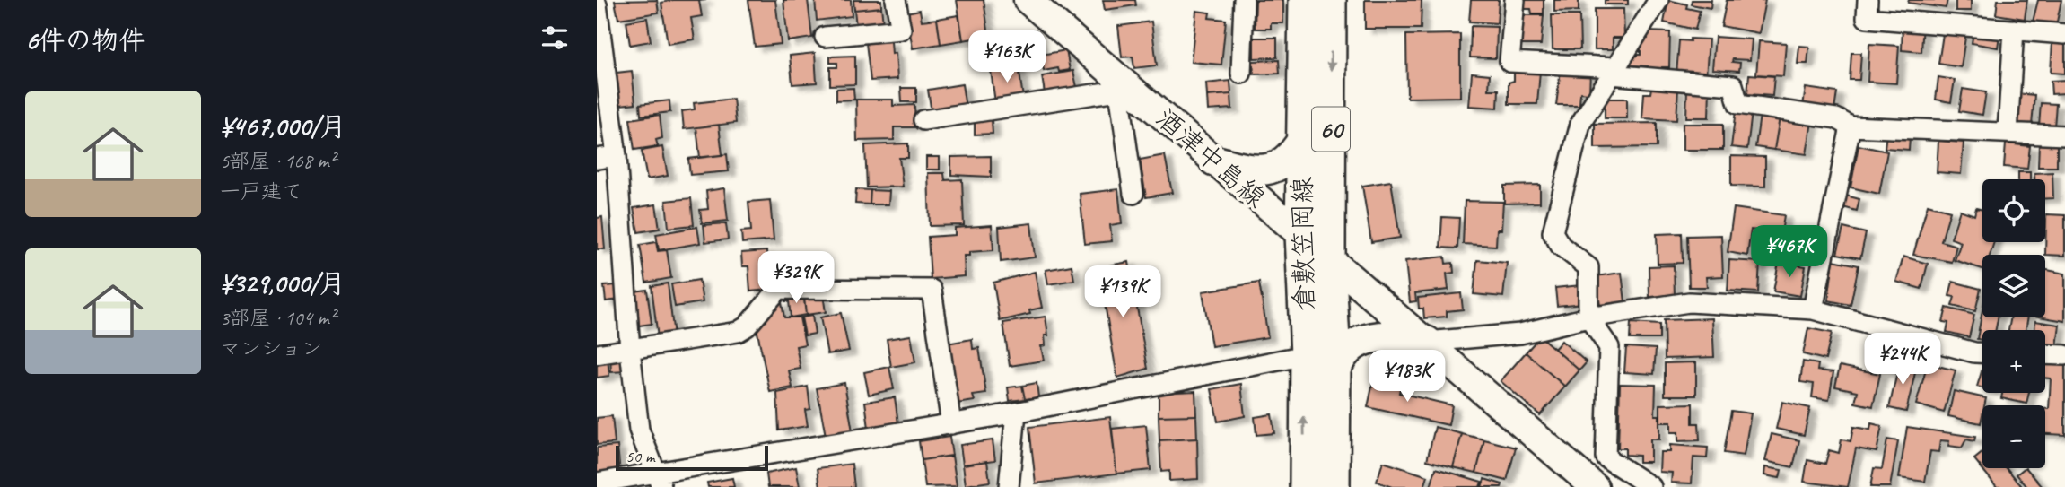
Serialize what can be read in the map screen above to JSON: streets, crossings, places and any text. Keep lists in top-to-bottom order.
{
  "streets": {
    "main road": ["60", "酒津中島線", "倉敷笠岡線"]
  },
  "crossings": [
    ["酒津中島線", "倉敷笠岡線"]
  ],
  "scale_bar": "50 m",
  "page": {
    "heading": "6件の物件",
    "price": [
      "¥163K",
      "¥467K",
      "¥329K",
      "¥139K",
      "¥244K",
      "¥183K"
    ],
    "list": [
      {
        "name": "¥467,000/月",
        "note": "5部屋 · 168 m² · 一戸建て"
      },
      {
        "name": "¥329,000/月",
        "note": "3部屋 · 104 m² · マンション"
      }
    ],
    "map_buttons": ["+", "−"],
    "scale": "50 m"
  }
}
